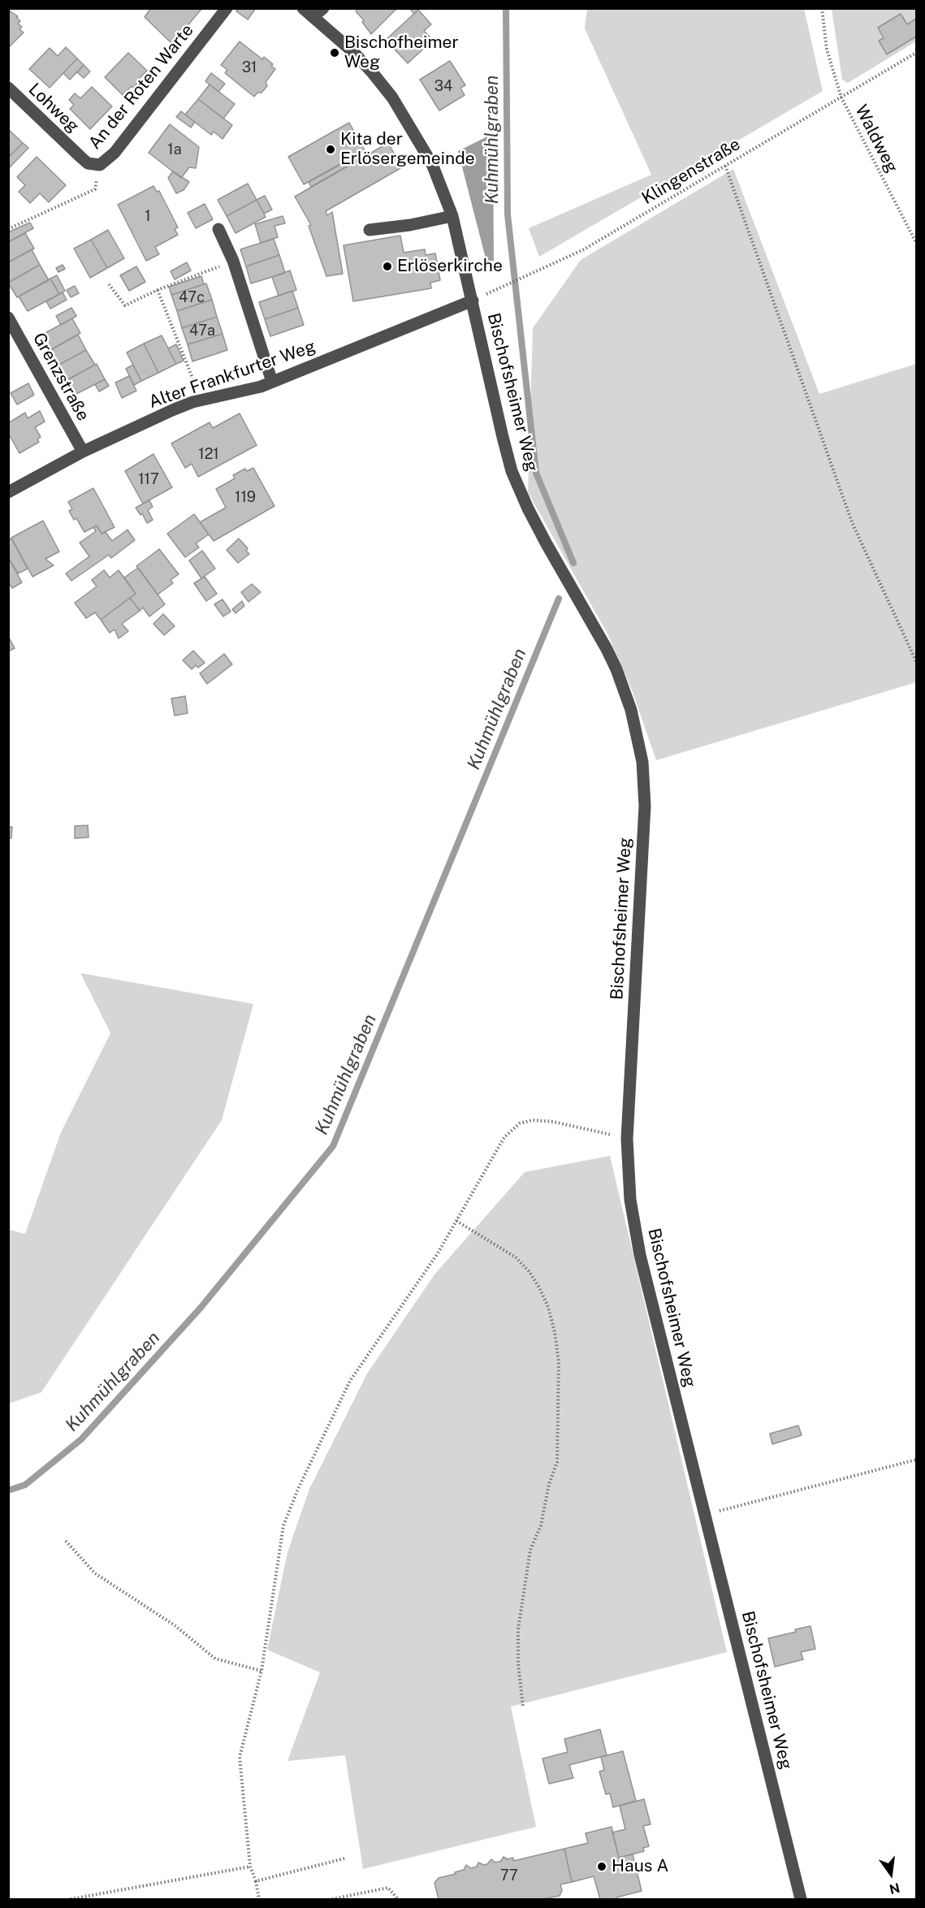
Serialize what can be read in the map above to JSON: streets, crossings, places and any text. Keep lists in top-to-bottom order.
{
  "streets": {
    "street": [
      "An der Roten Warte",
      "Lohweg",
      "Alter Frankfurter Weg",
      "Grenzstraße",
      "Bischofsheimer Weg"
    ],
    "path": ["Waldweg", "Klingenstraße"]
  },
  "crossings": [
    ["An der Roten Warte", "Lohweg"],
    ["Waldweg", "Klingenstraße"],
    ["Klingenstraße", "Alter Frankfurter Weg"],
    ["Klingenstraße", "Bischofsheimer Weg"],
    ["Alter Frankfurter Weg", "Grenzstraße"],
    ["Alter Frankfurter Weg", "Bischofsheimer Weg"]
  ],
  "water": ["Kuhmühlgraben"],
  "places": [
    "Bischofheimer Weg",
    "Kita der Erlösergemeinde",
    "Erlöserkirche",
    "Haus A"
  ],
  "house_numbers": [
    "31",
    "34",
    "1a",
    "1",
    "47c",
    "47a",
    "121",
    "117",
    "119",
    "77"
  ],
  "north": "bottom"
}
